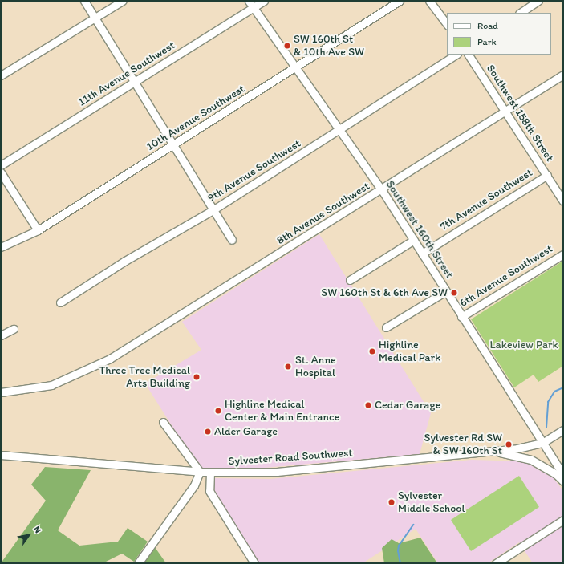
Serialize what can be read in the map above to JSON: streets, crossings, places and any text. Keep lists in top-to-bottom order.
{
  "streets": {
    "street": [
      "11th Avenue Southwest",
      "Southwest 158th Street",
      "10th Avenue Southwest",
      "9th Avenue Southwest",
      "7th Avenue Southwest",
      "8th Avenue Southwest",
      "Southwest 160th Street",
      "6th Avenue Southwest",
      "Sylvester Road Southwest"
    ]
  },
  "crossings": [
    ["11th Avenue Southwest", "Southwest 160th Street"],
    ["Southwest 158th Street", "7th Avenue Southwest"],
    ["Southwest 158th Street", "8th Avenue Southwest"],
    ["10th Avenue Southwest", "Southwest 160th Street"],
    ["9th Avenue Southwest", "Southwest 160th Street"],
    ["7th Avenue Southwest", "Southwest 160th Street"],
    ["8th Avenue Southwest", "Southwest 160th Street"],
    ["Southwest 160th Street", "6th Avenue Southwest"],
    ["Southwest 160th Street", "Sylvester Road Southwest"]
  ],
  "parks": ["Lakeview Park"],
  "places": [
    "SW 160th St & 10th Ave SW",
    "SW 160th St & 6th Ave SW",
    "Highline Medical Park",
    "St. Anne Hospital",
    "Three Tree Medical Arts Building",
    "Cedar Garage",
    "Highline Medical Center & Main Entrance",
    "Alder Garage",
    "Sylvester Rd SW & SW 160th St",
    "Sylvester Middle School"
  ],
  "legend": ["Road", "Park"],
  "north": "top right"
}
